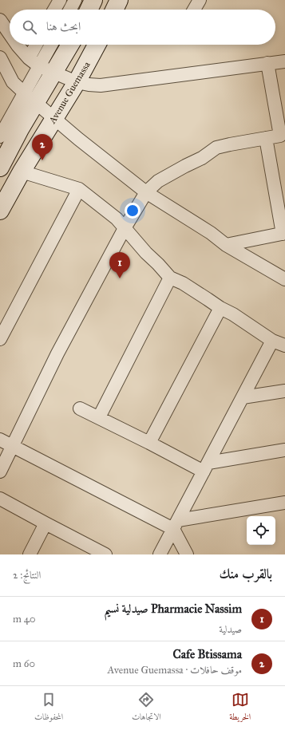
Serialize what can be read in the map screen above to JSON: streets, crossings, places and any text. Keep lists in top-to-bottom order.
{
  "streets": {
    "main road": ["Avenue Guemassa"]
  },
  "page": {
    "search": "ابحث هنا",
    "pins": ["2", "1"],
    "heading": ["بالقرب منك", "النتائج: 2"],
    "list": [
      {
        "mark": "1",
        "name": "Pharmacie Nassim صيدلية نسيم",
        "note": "صيدلية",
        "value": "40 m"
      },
      {
        "mark": "2",
        "name": "Cafe Btissama",
        "note": "موقف حافلات · Avenue Guemassa",
        "value": "60 m"
      }
    ],
    "nav": ["الخريطة", "الاتجاهات", "المحفوظات"]
  }
}
